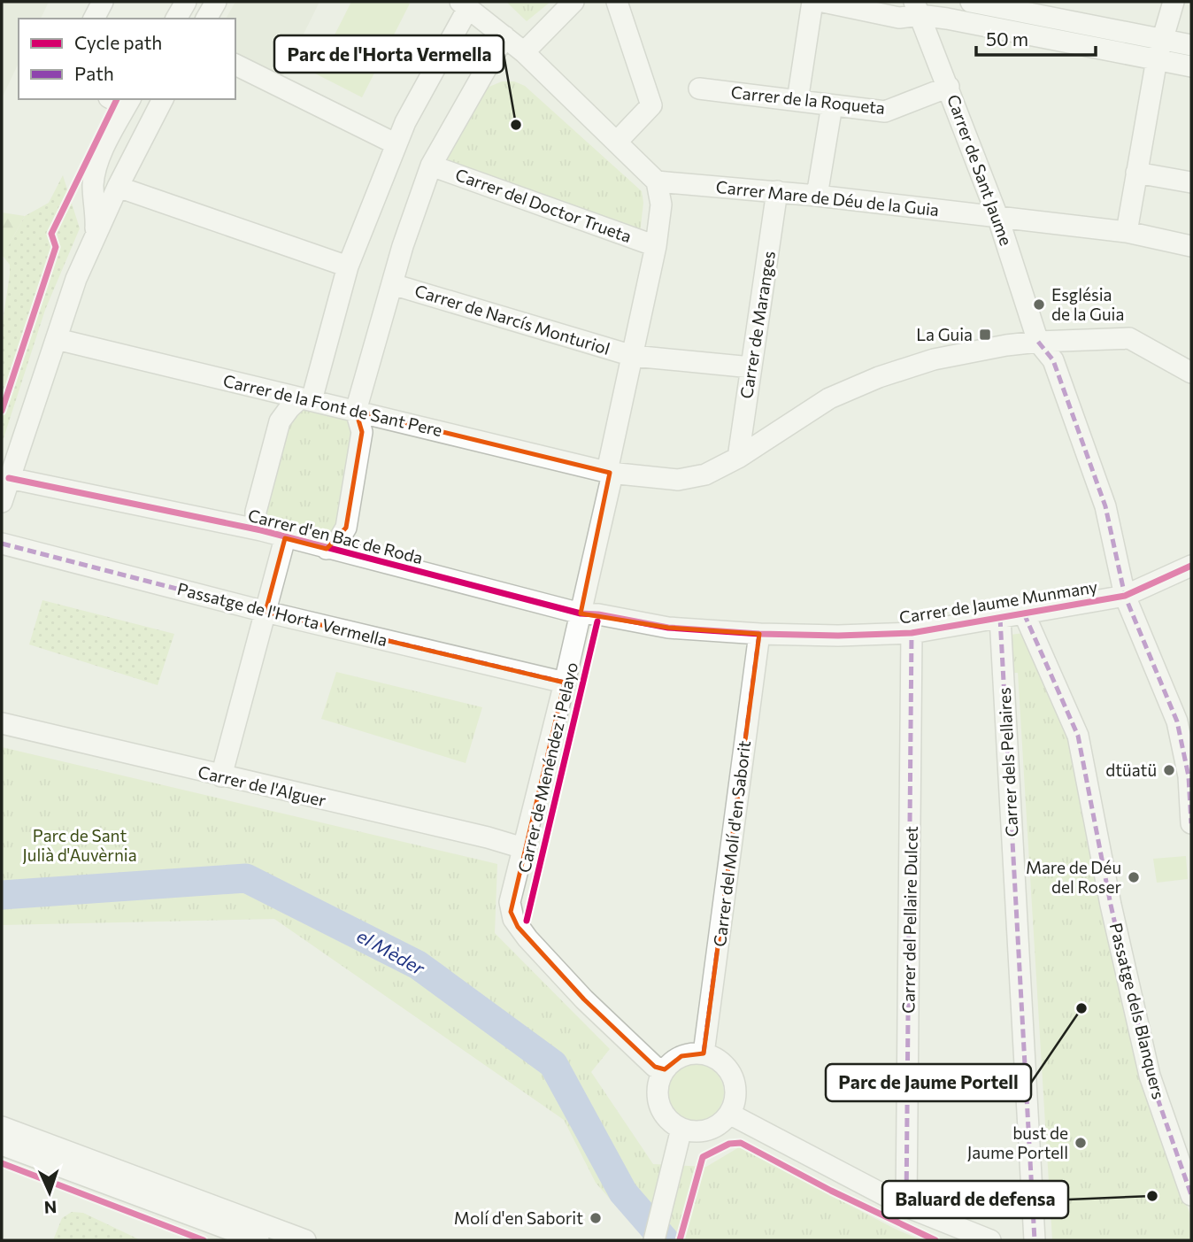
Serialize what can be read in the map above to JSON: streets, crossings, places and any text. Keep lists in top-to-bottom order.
{
  "streets": {
    "street": [
      "Carrer de la Roqueta",
      "Carrer de Sant Jaume",
      "Carrer Mare de Déu de la Guia",
      "Carrer del Doctor Trueta",
      "Carrer de Narcís Monturiol",
      "Carrer de Maranges",
      "Carrer de la Font de Sant Pere",
      "Carrer d'en Bac de Roda",
      "Carrer de Jaume Munmany",
      "Passatge de l'Horta Vermella",
      "Carrer dels Pellaires",
      "Carrer de Menéndez i Pelayo",
      "Carrer de l'Alguer",
      "Carrer del Molí d'en Saborit",
      "Carrer del Pellaire Dulcet",
      "Passatge dels Blanquers"
    ]
  },
  "crossings": [
    ["Carrer de la Roqueta", "Carrer de Sant Jaume"],
    ["Carrer de Sant Jaume", "Carrer Mare de Déu de la Guia"],
    ["Carrer de Sant Jaume", "Carrer de la Font de Sant Pere"],
    ["Carrer de Sant Jaume", "Carrer de Jaume Munmany"],
    ["Carrer Mare de Déu de la Guia", "Carrer de Maranges"],
    ["Carrer Mare de Déu de la Guia", "Carrer de Menéndez i Pelayo"],
    ["Carrer del Doctor Trueta", "Carrer de Menéndez i Pelayo"],
    ["Carrer de Narcís Monturiol", "Carrer de Maranges"],
    ["Carrer de Narcís Monturiol", "Carrer de Menéndez i Pelayo"],
    ["Carrer de Maranges", "Carrer de la Font de Sant Pere"],
    ["Carrer de la Font de Sant Pere", "Carrer de Menéndez i Pelayo"],
    ["Carrer d'en Bac de Roda", "Carrer de Jaume Munmany"],
    ["Carrer d'en Bac de Roda", "Carrer de Menéndez i Pelayo"],
    ["Carrer de Jaume Munmany", "Carrer dels Pellaires"],
    ["Carrer de Jaume Munmany", "Carrer de Menéndez i Pelayo"],
    ["Carrer de Jaume Munmany", "Carrer del Molí d'en Saborit"],
    ["Carrer de Jaume Munmany", "Carrer del Pellaire Dulcet"],
    ["Carrer de Jaume Munmany", "Passatge dels Blanquers"],
    ["Passatge de l'Horta Vermella", "Carrer de Menéndez i Pelayo"],
    ["Carrer de Menéndez i Pelayo", "Carrer de l'Alguer"],
    ["Carrer de Menéndez i Pelayo", "Carrer del Molí d'en Saborit"]
  ],
  "water": ["el Mèder"],
  "parks": ["Parc de Sant Julià d'Auvèrnia"],
  "places": {
    "other": [
      "Parc de l'Horta Vermella",
      "Església de la Guia",
      "dtüatü",
      "Mare de Déu del Roser",
      "Parc de Jaume Portell",
      "bust de Jaume Portell",
      "Baluard de defensa",
      "Molí d'en Saborit"
    ],
    "transit": ["La Guia"]
  },
  "legend": ["Cycle path", "Path"],
  "scale_bar": "50 m",
  "north": "bottom"
}
